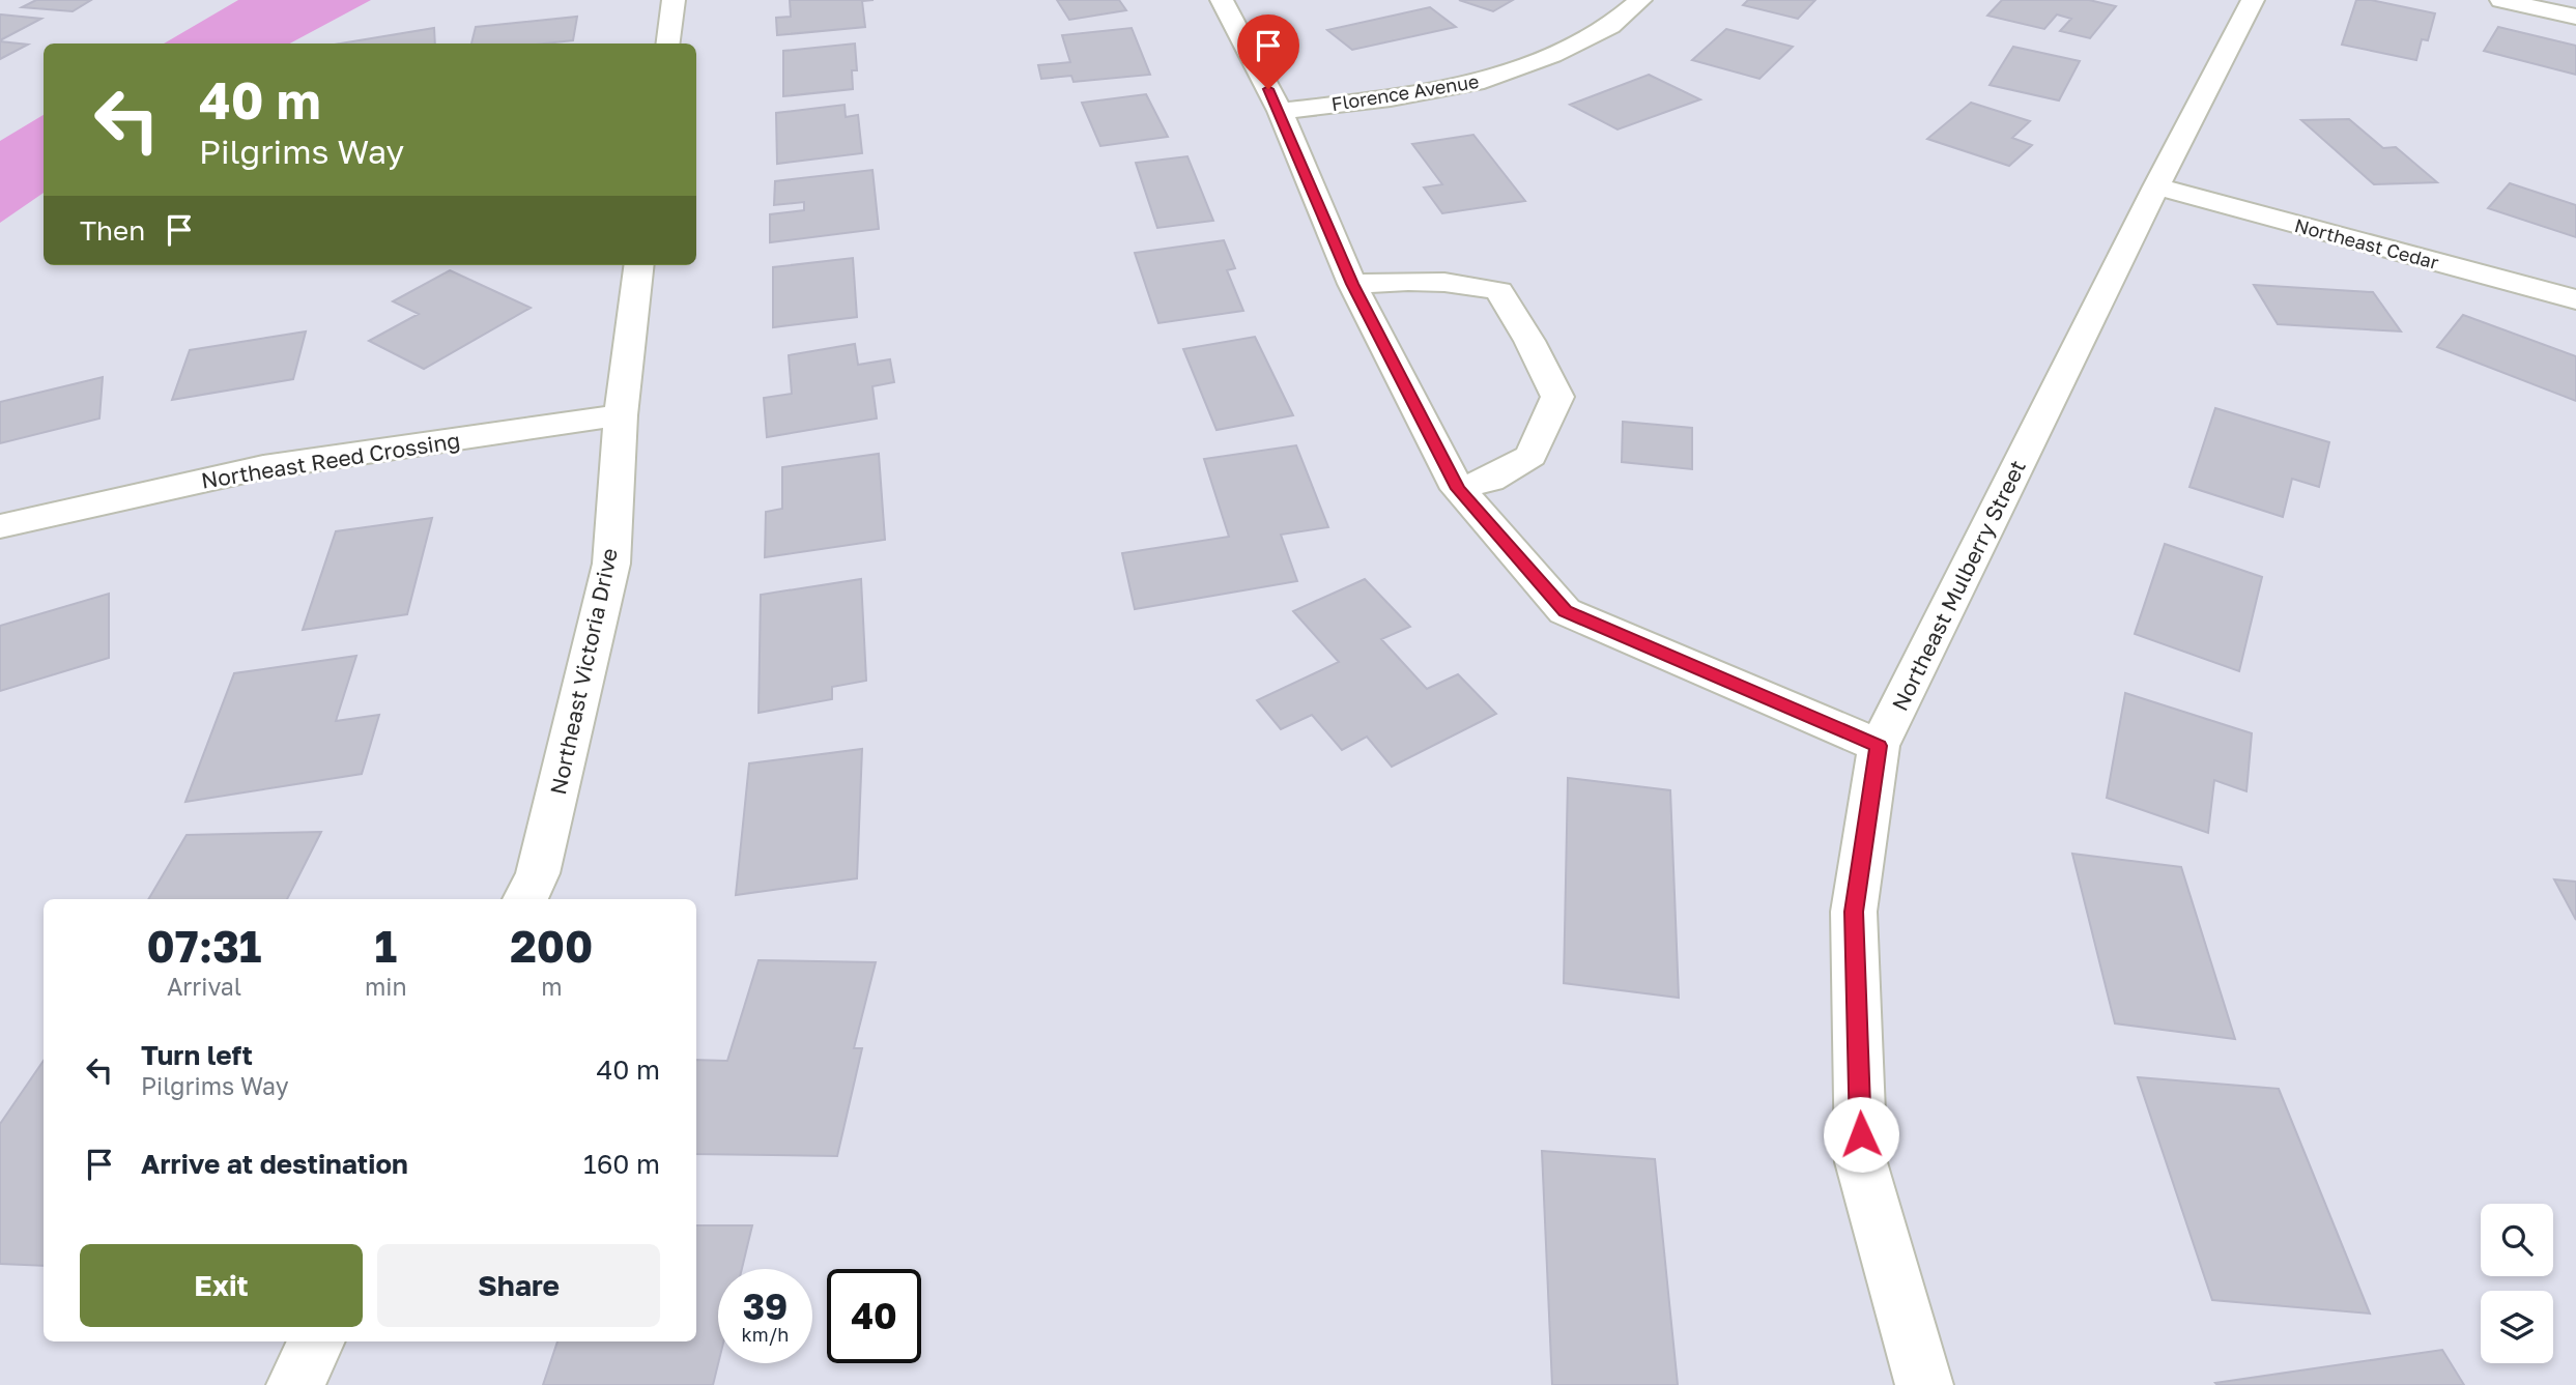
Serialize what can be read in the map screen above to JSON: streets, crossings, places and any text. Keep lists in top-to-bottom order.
{
  "streets": {
    "street": [
      "Florence Avenue",
      "Northeast Cedar",
      "Northeast Reed Crossing",
      "Northeast Mulberry Street",
      "Northeast Victoria Drive"
    ]
  },
  "crossings": [
    ["Northeast Cedar", "Northeast Mulberry Street"],
    ["Northeast Reed Crossing", "Northeast Victoria Drive"]
  ],
  "page": {
    "turn": ["40 m", "Pilgrims Way"],
    "then": "Then",
    "eta": [
      "07:31",
      "Arrival",
      "1",
      "min",
      "200",
      "m"
    ],
    "list": [
      {
        "name": "Turn left",
        "note": "Pilgrims Way",
        "value": "40 m"
      },
      {
        "name": "Arrive at destination",
        "value": "160 m"
      }
    ],
    "buttons": ["Exit", "Share"],
    "speed": "39 km/h",
    "limit": "40"
  }
}
